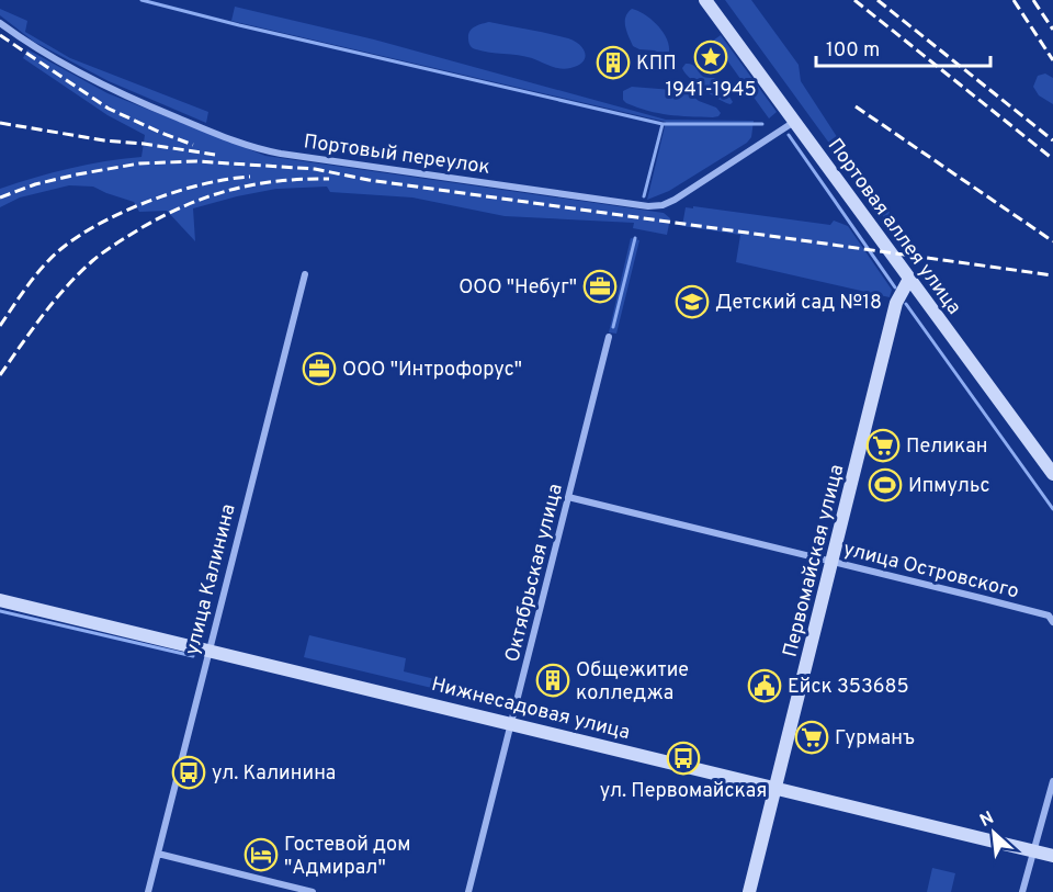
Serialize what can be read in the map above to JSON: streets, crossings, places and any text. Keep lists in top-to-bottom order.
{
  "streets": {
    "street": [
      "Портовый переулок",
      "Портовая аллея улица",
      "Первомайская улица",
      "улица Островского",
      "Октябрьская улица",
      "улица Калинина",
      "Нижнесадовая улица"
    ]
  },
  "crossings": [
    ["Портовый переулок", "Портовая аллея улица"],
    ["Портовая аллея улица", "Первомайская улица"],
    ["Первомайская улица", "улица Островского"],
    ["Первомайская улица", "Нижнесадовая улица"],
    ["улица Островского", "Октябрьская улица"],
    ["Октябрьская улица", "Нижнесадовая улица"],
    ["улица Калинина", "Нижнесадовая улица"]
  ],
  "places": {
    "place": ["1941-1945"],
    "building": ["КПП", "Общежитие колледжа"],
    "office": ["ООО \"Небуг\"", "ООО \"Интрофорус\""],
    "school or university": ["Детский сад №18"],
    "supermarket": ["Пеликан", "Гурманъ"],
    "sports": ["Ипмульс"],
    "public building": ["Ейск 353685"],
    "bus stop": ["ул. Первомайская", "ул. Калинина"],
    "hotel": ["Гостевой дом \"Адмирал\""]
  },
  "scale_bar": "100 m",
  "north": "top left"
}
